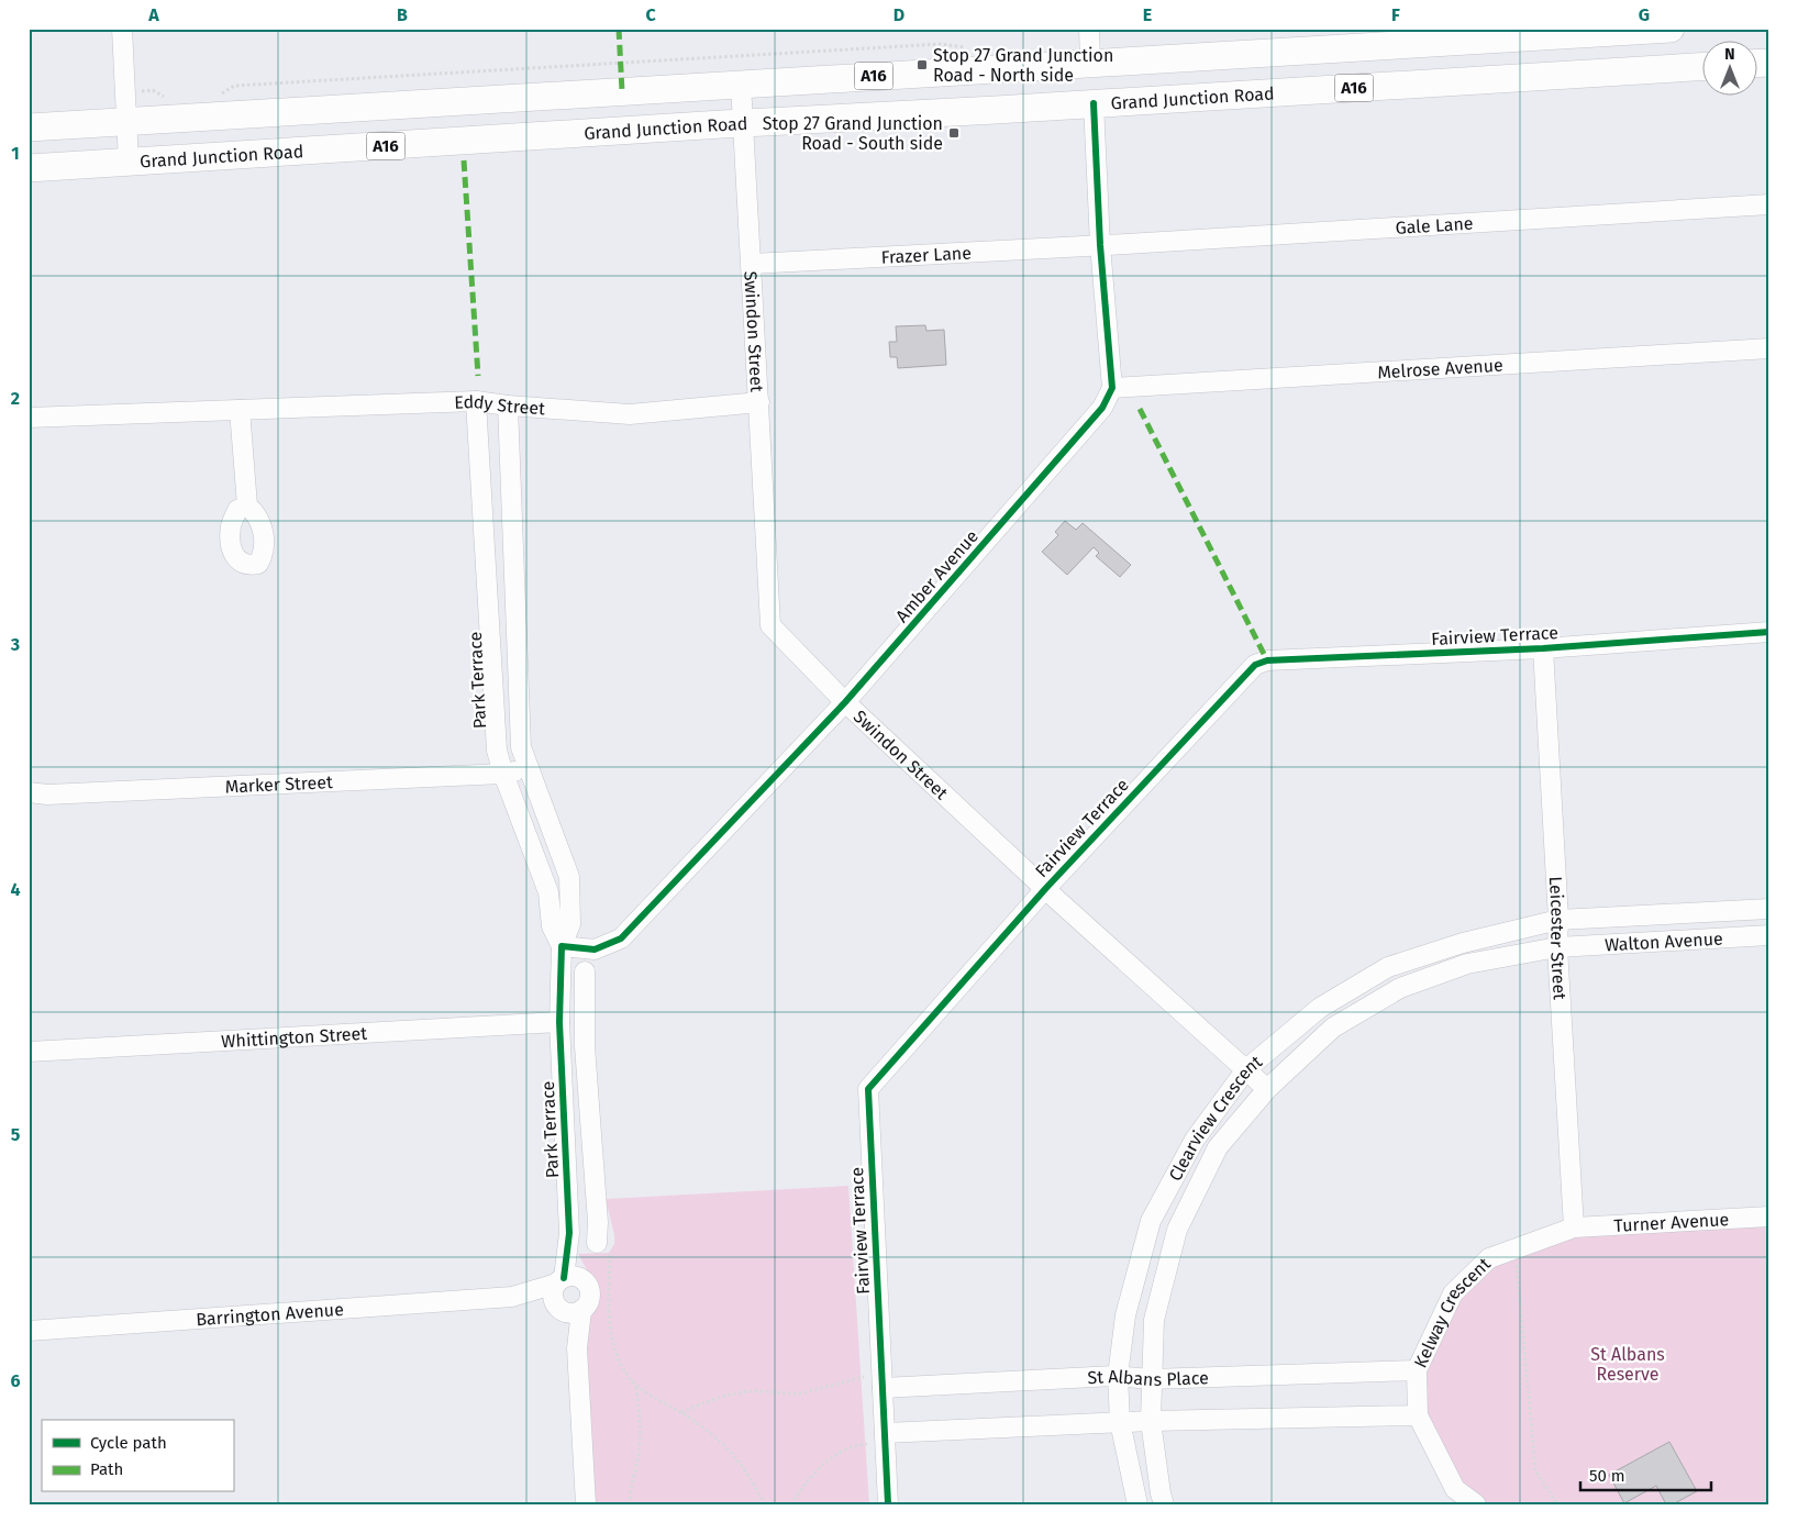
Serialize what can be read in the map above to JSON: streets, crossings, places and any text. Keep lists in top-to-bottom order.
{
  "streets": {
    "highway": ["A16", "Grand Junction Road"],
    "street": [
      "Gale Lane",
      "Frazer Lane",
      "Swindon Street",
      "Melrose Avenue",
      "Eddy Street",
      "Amber Avenue",
      "Fairview Terrace",
      "Park Terrace",
      "Marker Street",
      "Leicester Street",
      "Walton Avenue",
      "Whittington Street",
      "Clearview Crescent",
      "Turner Avenue",
      "Barrington Avenue",
      "Kelway Crescent",
      "St Albans Place"
    ]
  },
  "crossings": [
    ["A16", "Grand Junction Road"],
    ["A16", "Swindon Street"],
    ["Grand Junction Road", "Swindon Street"],
    ["Gale Lane", "Frazer Lane"],
    ["Frazer Lane", "Swindon Street"],
    ["Swindon Street", "Eddy Street"],
    ["Swindon Street", "Amber Avenue"],
    ["Swindon Street", "Fairview Terrace"],
    ["Swindon Street", "Clearview Crescent"],
    ["Melrose Avenue", "Amber Avenue"],
    ["Eddy Street", "Park Terrace"],
    ["Amber Avenue", "Park Terrace"],
    ["Fairview Terrace", "Leicester Street"],
    ["Fairview Terrace", "St Albans Place"],
    ["Park Terrace", "Marker Street"],
    ["Park Terrace", "Whittington Street"],
    ["Park Terrace", "Barrington Avenue"],
    ["Leicester Street", "Walton Avenue"],
    ["Leicester Street", "Clearview Crescent"],
    ["Leicester Street", "Turner Avenue"],
    ["Leicester Street", "Kelway Crescent"],
    ["Walton Avenue", "Clearview Crescent"],
    ["Clearview Crescent", "St Albans Place"],
    ["Turner Avenue", "Kelway Crescent"],
    ["Kelway Crescent", "St Albans Place"]
  ],
  "parks": ["St Albans Reserve"],
  "places": {
    "transit": ["Stop 27 Grand Junction Road - North side", "Stop 27 Grand Junction Road - South side"]
  },
  "legend": ["Cycle path", "Path"],
  "scale_bar": "50 m",
  "north": "top",
  "grid": {
    "columns": [
      "A",
      "B",
      "C",
      "D",
      "E",
      "F",
      "G"
    ],
    "rows": [
      "1",
      "2",
      "3",
      "4",
      "5",
      "6"
    ]
  }
}
